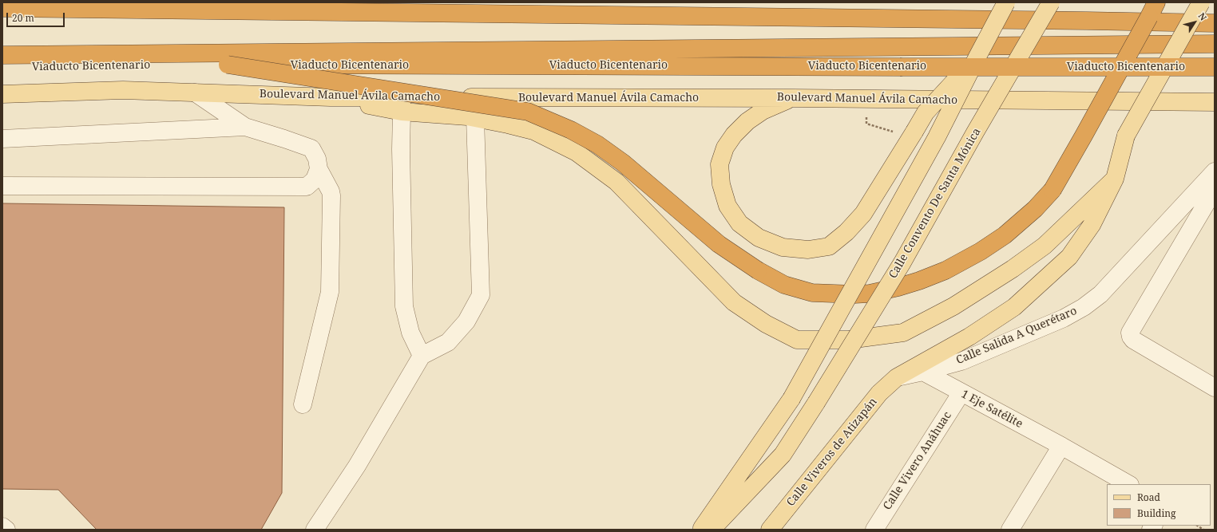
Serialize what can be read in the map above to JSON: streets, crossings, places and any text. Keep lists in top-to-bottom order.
{
  "streets": {
    "highway": ["Viaducto Bicentenario"],
    "main road": ["Boulevard Manuel Ávila Camacho", "Calle Convento De Santa Mónica", "Calle Viveros de Atizapán"],
    "street": ["Calle Salida A Querétaro", "1 Eje Satélite", "Calle Vivero Anáhuac"]
  },
  "crossings": [
    ["Calle Salida A Querétaro", "1 Eje Satélite"],
    ["Calle Salida A Querétaro", "Calle Viveros de Atizapán"],
    ["1 Eje Satélite", "Calle Vivero Anáhuac"]
  ],
  "legend": ["Road", "Building"],
  "scale_bar": "20 m",
  "north": "top right"
}
